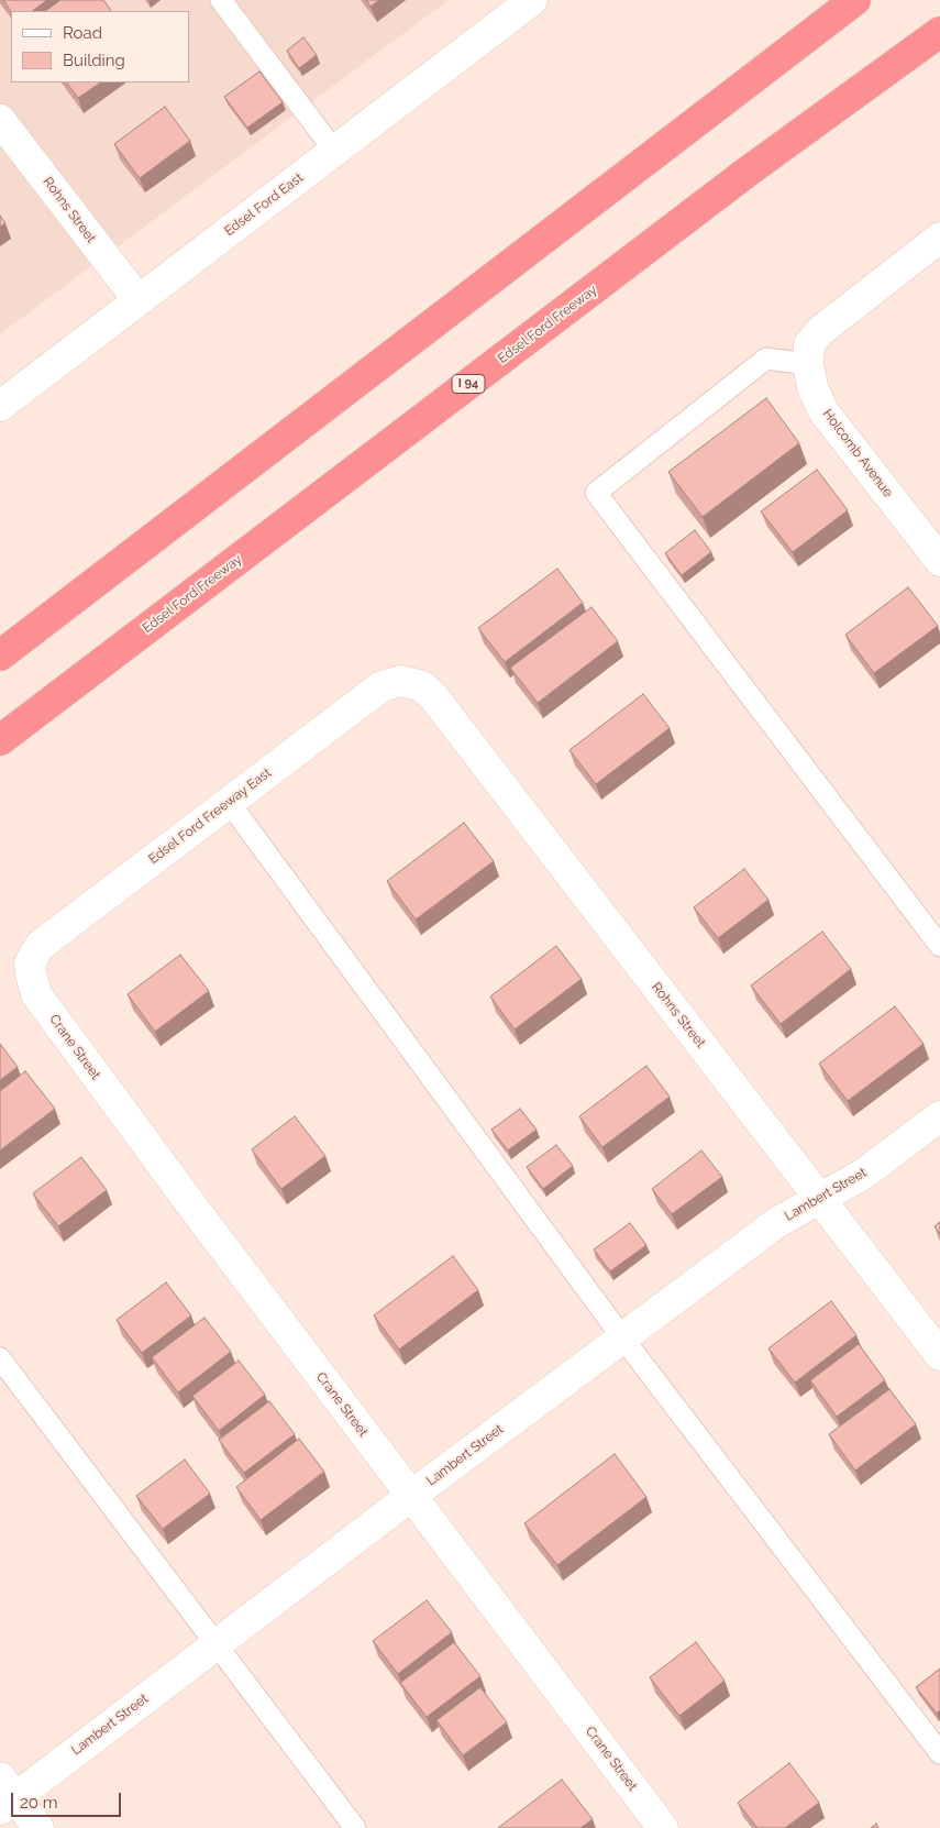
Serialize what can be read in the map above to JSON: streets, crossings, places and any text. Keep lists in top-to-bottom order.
{
  "streets": {
    "highway": ["Edsel Ford Freeway", "I 94"],
    "street": [
      "Edsel Ford East",
      "Rohns Street",
      "Holcomb Avenue",
      "Edsel Ford Freeway East",
      "Crane Street",
      "Lambert Street"
    ]
  },
  "crossings": [
    ["Edsel Ford East", "Rohns Street"],
    ["Rohns Street", "Edsel Ford Freeway East"],
    ["Rohns Street", "Lambert Street"],
    ["Edsel Ford Freeway East", "Crane Street"],
    ["Crane Street", "Lambert Street"]
  ],
  "legend": ["Road", "Building"],
  "scale_bar": "20 m"
}
